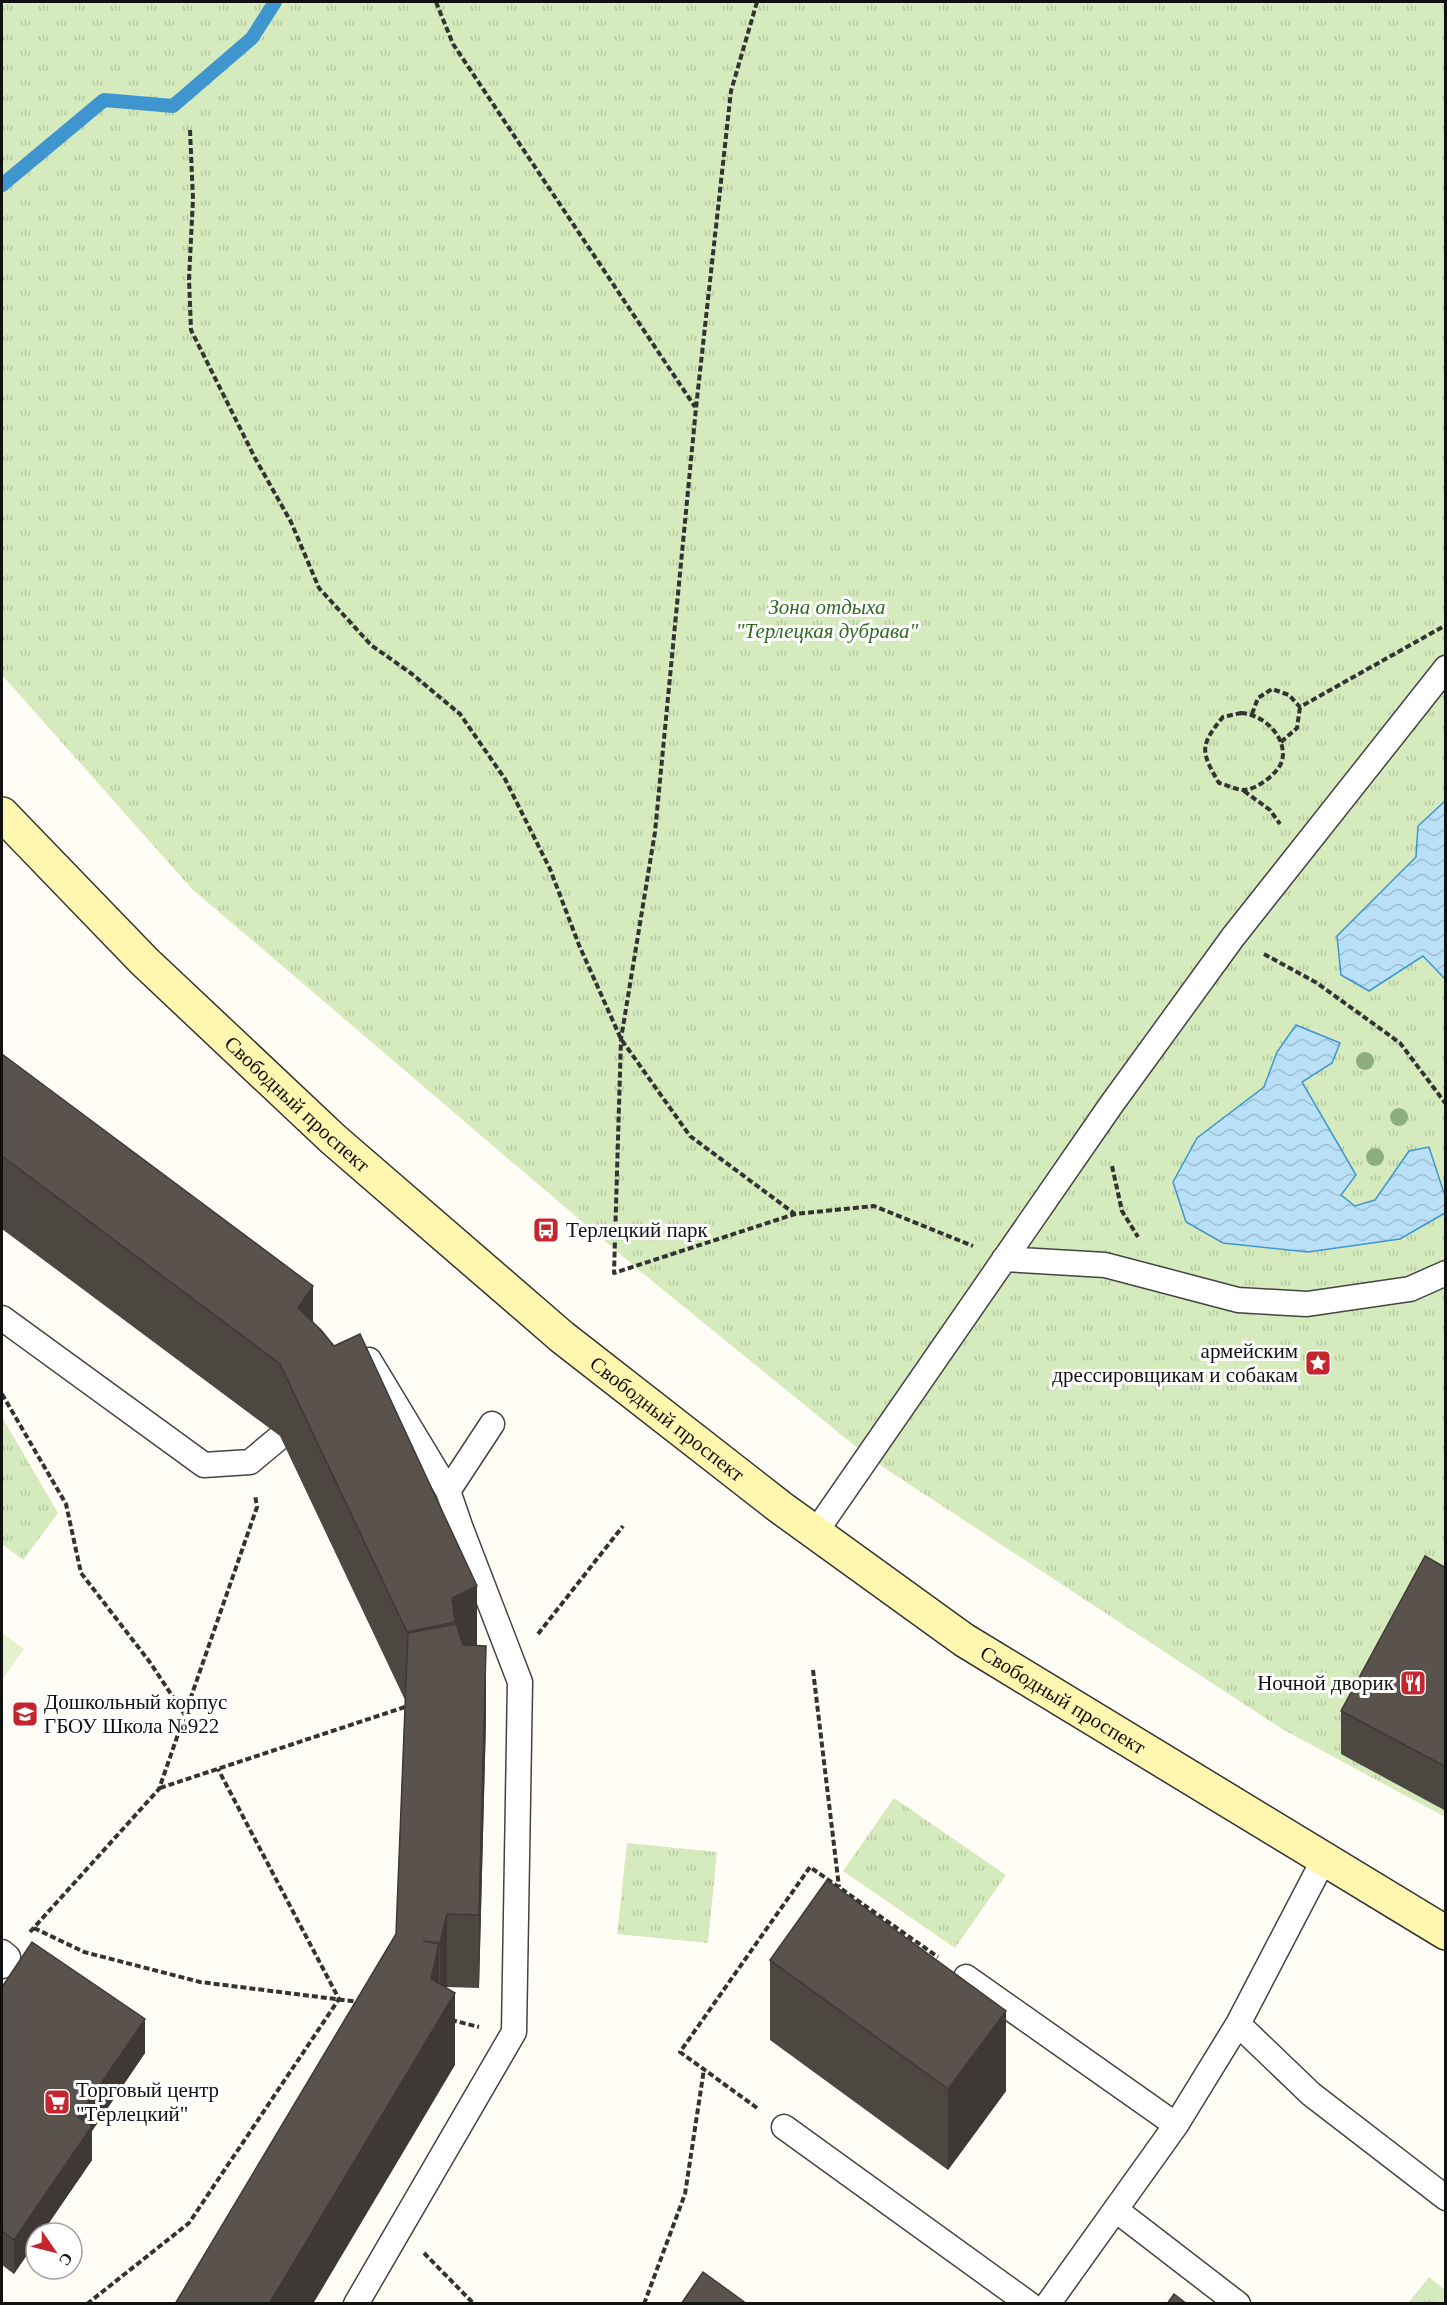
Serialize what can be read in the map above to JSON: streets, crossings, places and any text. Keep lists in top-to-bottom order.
{
  "streets": {
    "main road": ["Свободный проспект"]
  },
  "parks": ["Зона отдыха \"Терлецкая дубрава\""],
  "places": {
    "bus stop": ["Терлецкий парк"],
    "place": ["армейским дрессировщикам и собакам"],
    "restaurant": ["Ночной дворик"],
    "school or university": ["Дошкольный корпус ГБОУ Школа №922"],
    "supermarket": ["Торговый центр \"Терлецкий\""]
  },
  "north": "bottom right"
}
